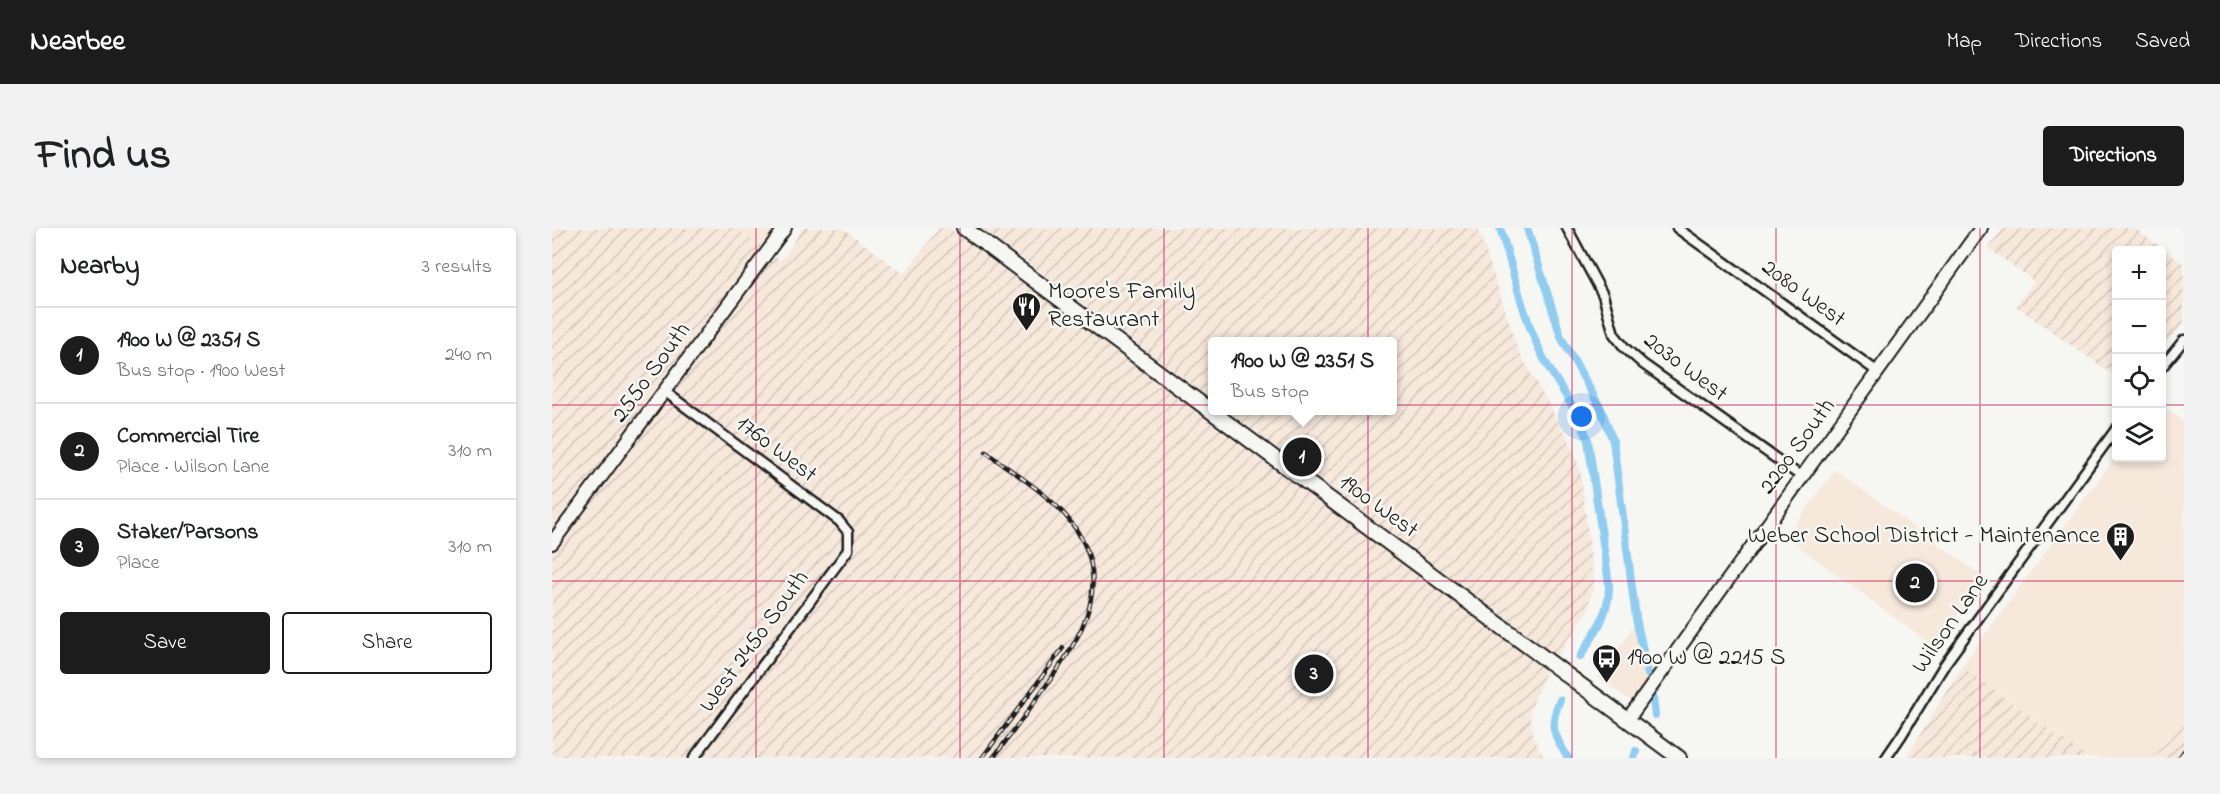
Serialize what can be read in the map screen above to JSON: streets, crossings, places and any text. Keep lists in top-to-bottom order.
{
  "streets": {
    "main road": ["1900 West"],
    "street": [
      "2080 West",
      "2030 West",
      "2550 South",
      "2200 South",
      "1760 West",
      "Wilson Lane",
      "West 2450 South"
    ]
  },
  "crossings": [
    ["2080 West", "2200 South"],
    ["2030 West", "2200 South"],
    ["2550 South", "1760 West"],
    ["2200 South", "1900 West"],
    ["1760 West", "West 2450 South"]
  ],
  "places": {
    "restaurant": ["Moore's Family Restaurant"],
    "building": ["Weber School District - Maintenance"],
    "bus stop": ["1900 W @ 2215 S"]
  },
  "page": {
    "header": "Nearbee",
    "nav": ["Map", "Directions", "Saved"],
    "title": "Find us",
    "buttons": [
      "Directions",
      ["Save", "Share"]
    ],
    "heading": ["Nearby", "3 results"],
    "map_buttons": ["+", "−"],
    "list": [
      {
        "mark": "1",
        "name": "1900 W @ 2351 S",
        "note": "Bus stop · 1900 West",
        "value": "240 m"
      },
      {
        "mark": "2",
        "name": "Commercial Tire",
        "note": "Place · Wilson Lane",
        "value": "310 m"
      },
      {
        "mark": "3",
        "name": "Staker/Parsons",
        "note": "Place",
        "value": "310 m"
      }
    ],
    "popup": ["1900 W @ 2351 S", "Bus stop"],
    "pins": ["1", "2", "3"]
  }
}
